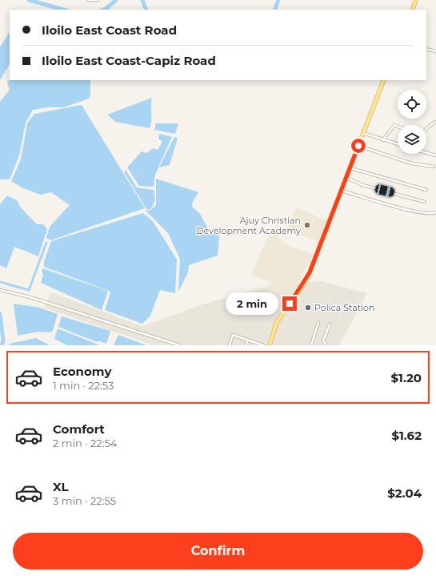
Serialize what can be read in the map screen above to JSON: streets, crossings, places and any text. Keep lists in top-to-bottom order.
{
  "places": ["Ajuy Christian Development Academy", "Polica Station"],
  "page": {
    "banner": ["Iloilo East Coast Road", "Iloilo East Coast-Capiz Road"],
    "bubble": "2 min",
    "list": [
      {
        "name": "Economy",
        "note": "1 min · 22:53",
        "value": "$1.20"
      },
      {
        "name": "Comfort",
        "note": "2 min · 22:54",
        "value": "$1.62"
      },
      {
        "name": "XL",
        "note": "3 min · 22:55",
        "value": "$2.04"
      }
    ],
    "buttons": "Confirm"
  }
}
